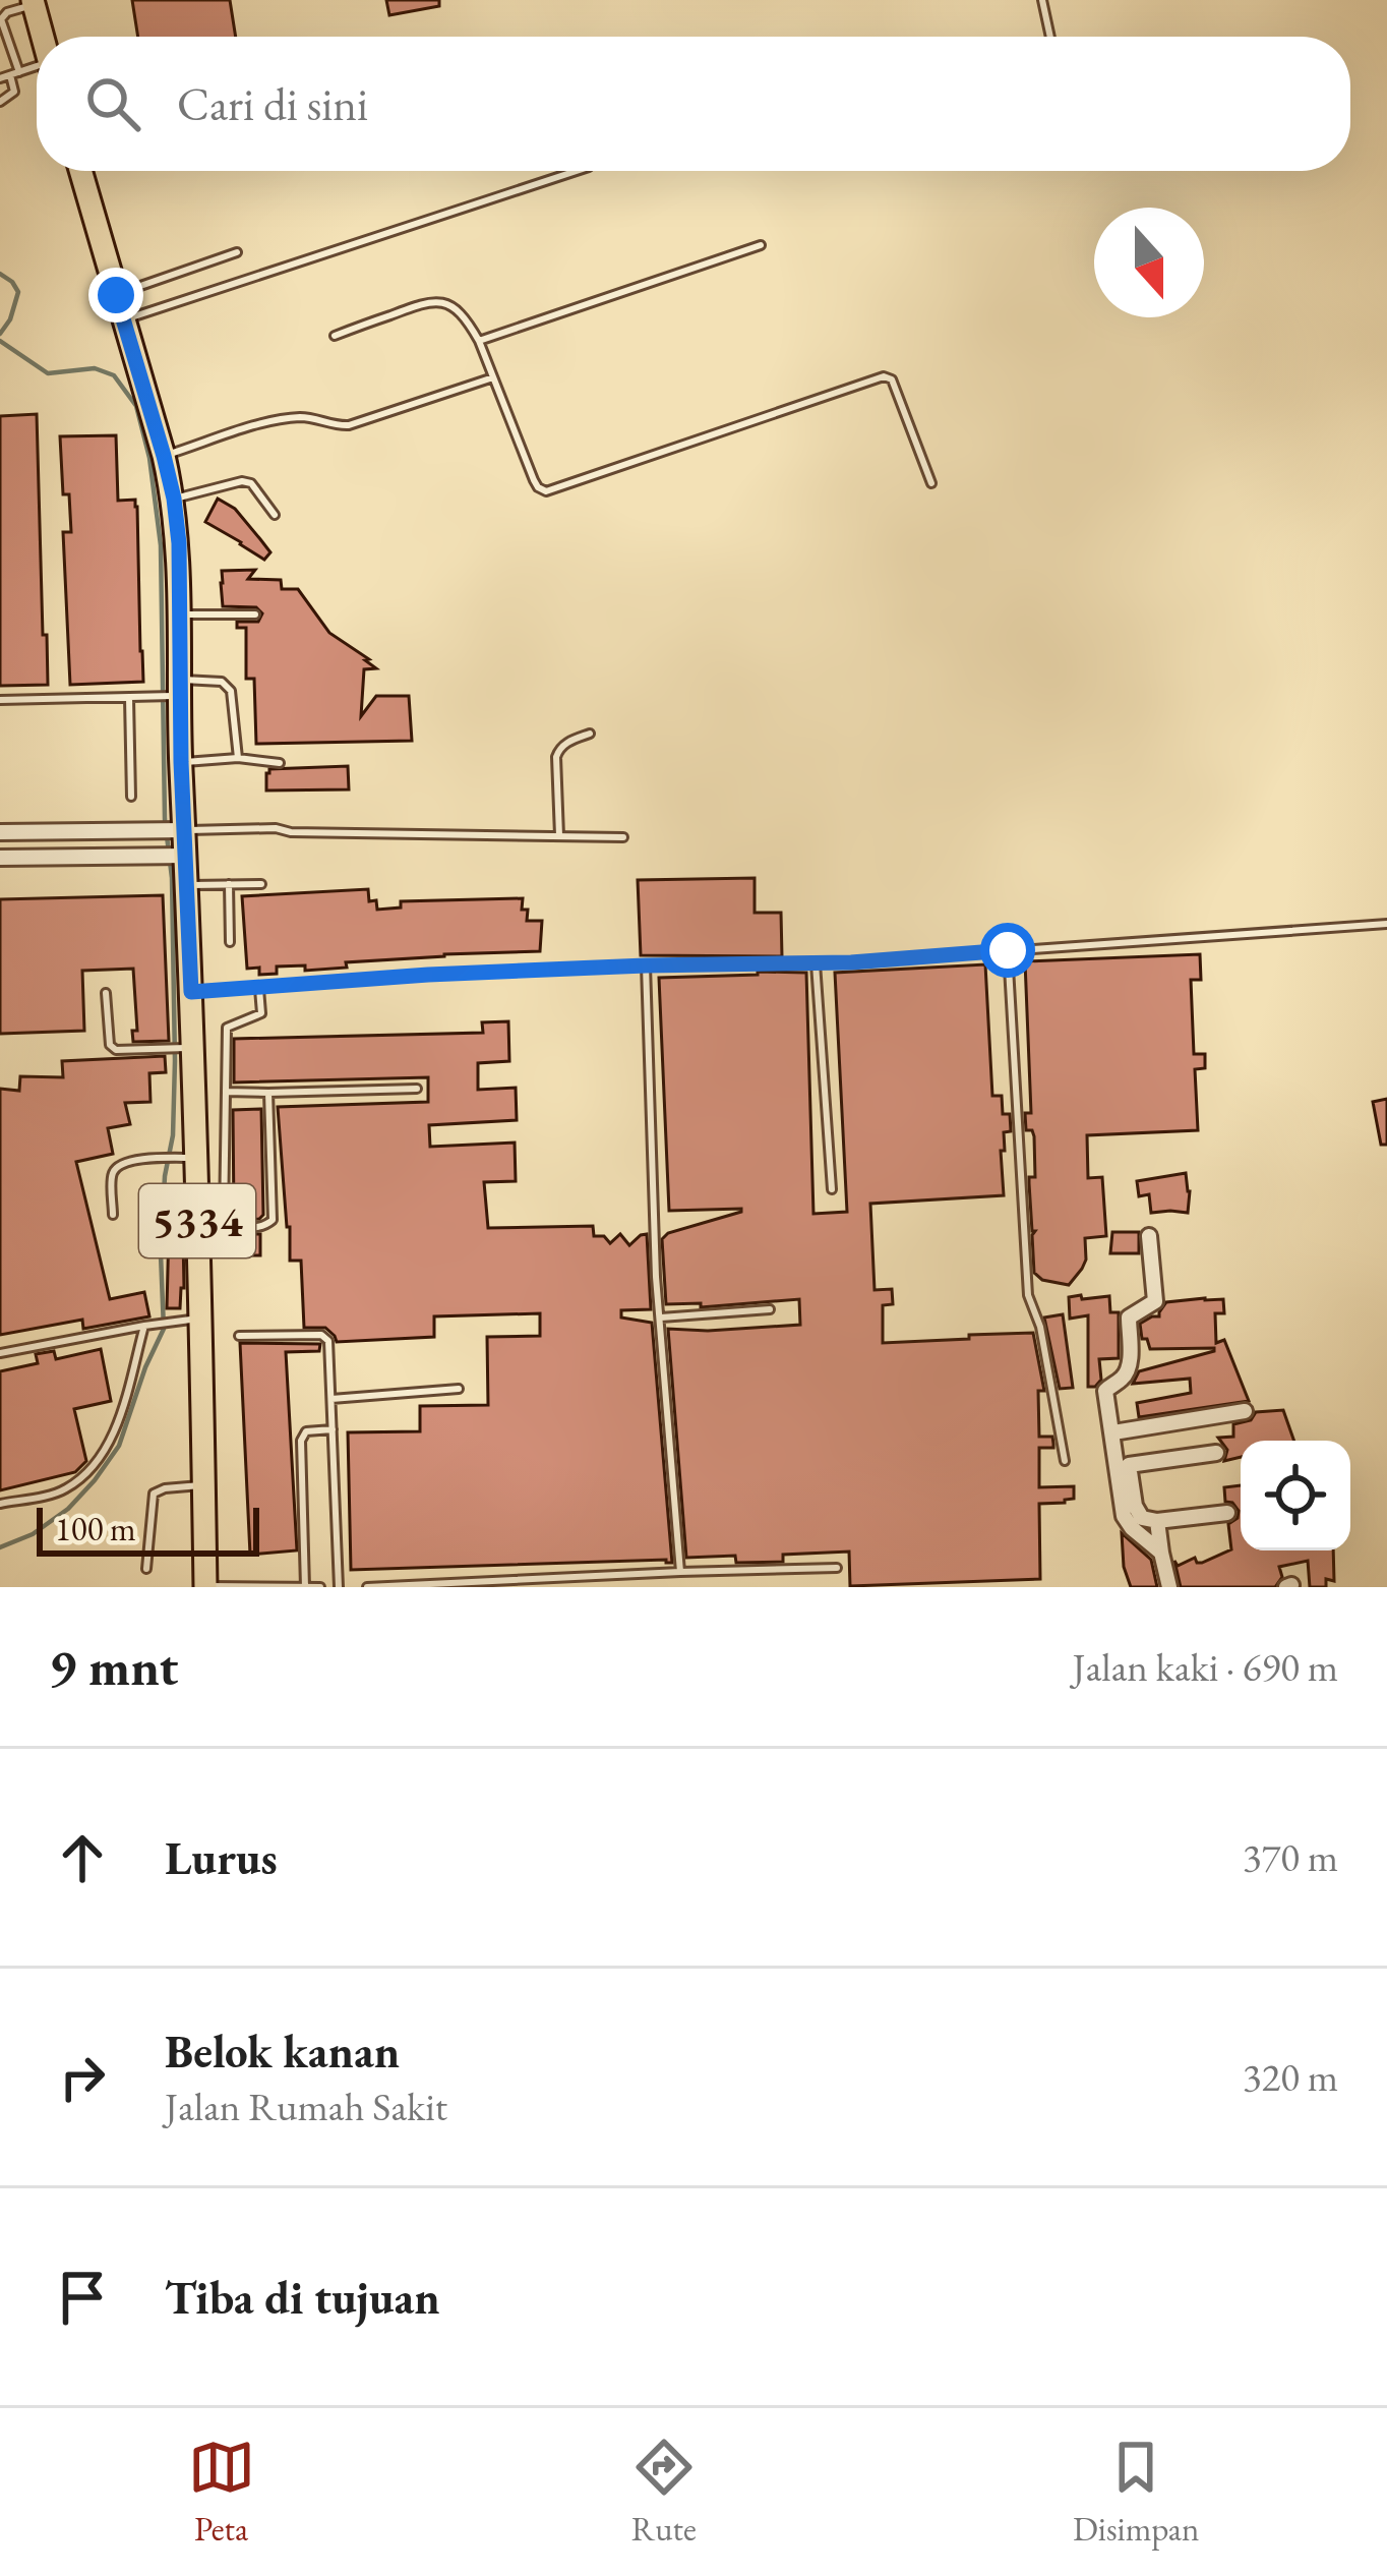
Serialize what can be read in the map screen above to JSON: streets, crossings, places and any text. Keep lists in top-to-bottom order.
{
  "streets": {
    "main road": ["5334"]
  },
  "scale_bar": "100 m",
  "north": "bottom",
  "page": {
    "search": "Cari di sini",
    "scale": "100 m",
    "heading": ["9 mnt", "Jalan kaki · 690 m"],
    "list": [
      ["Lurus", "370 m"],
      ["Belok kanan", "Jalan Rumah Sakit", "320 m"],
      "Tiba di tujuan"
    ],
    "nav": ["Peta", "Rute", "Disimpan"]
  }
}
